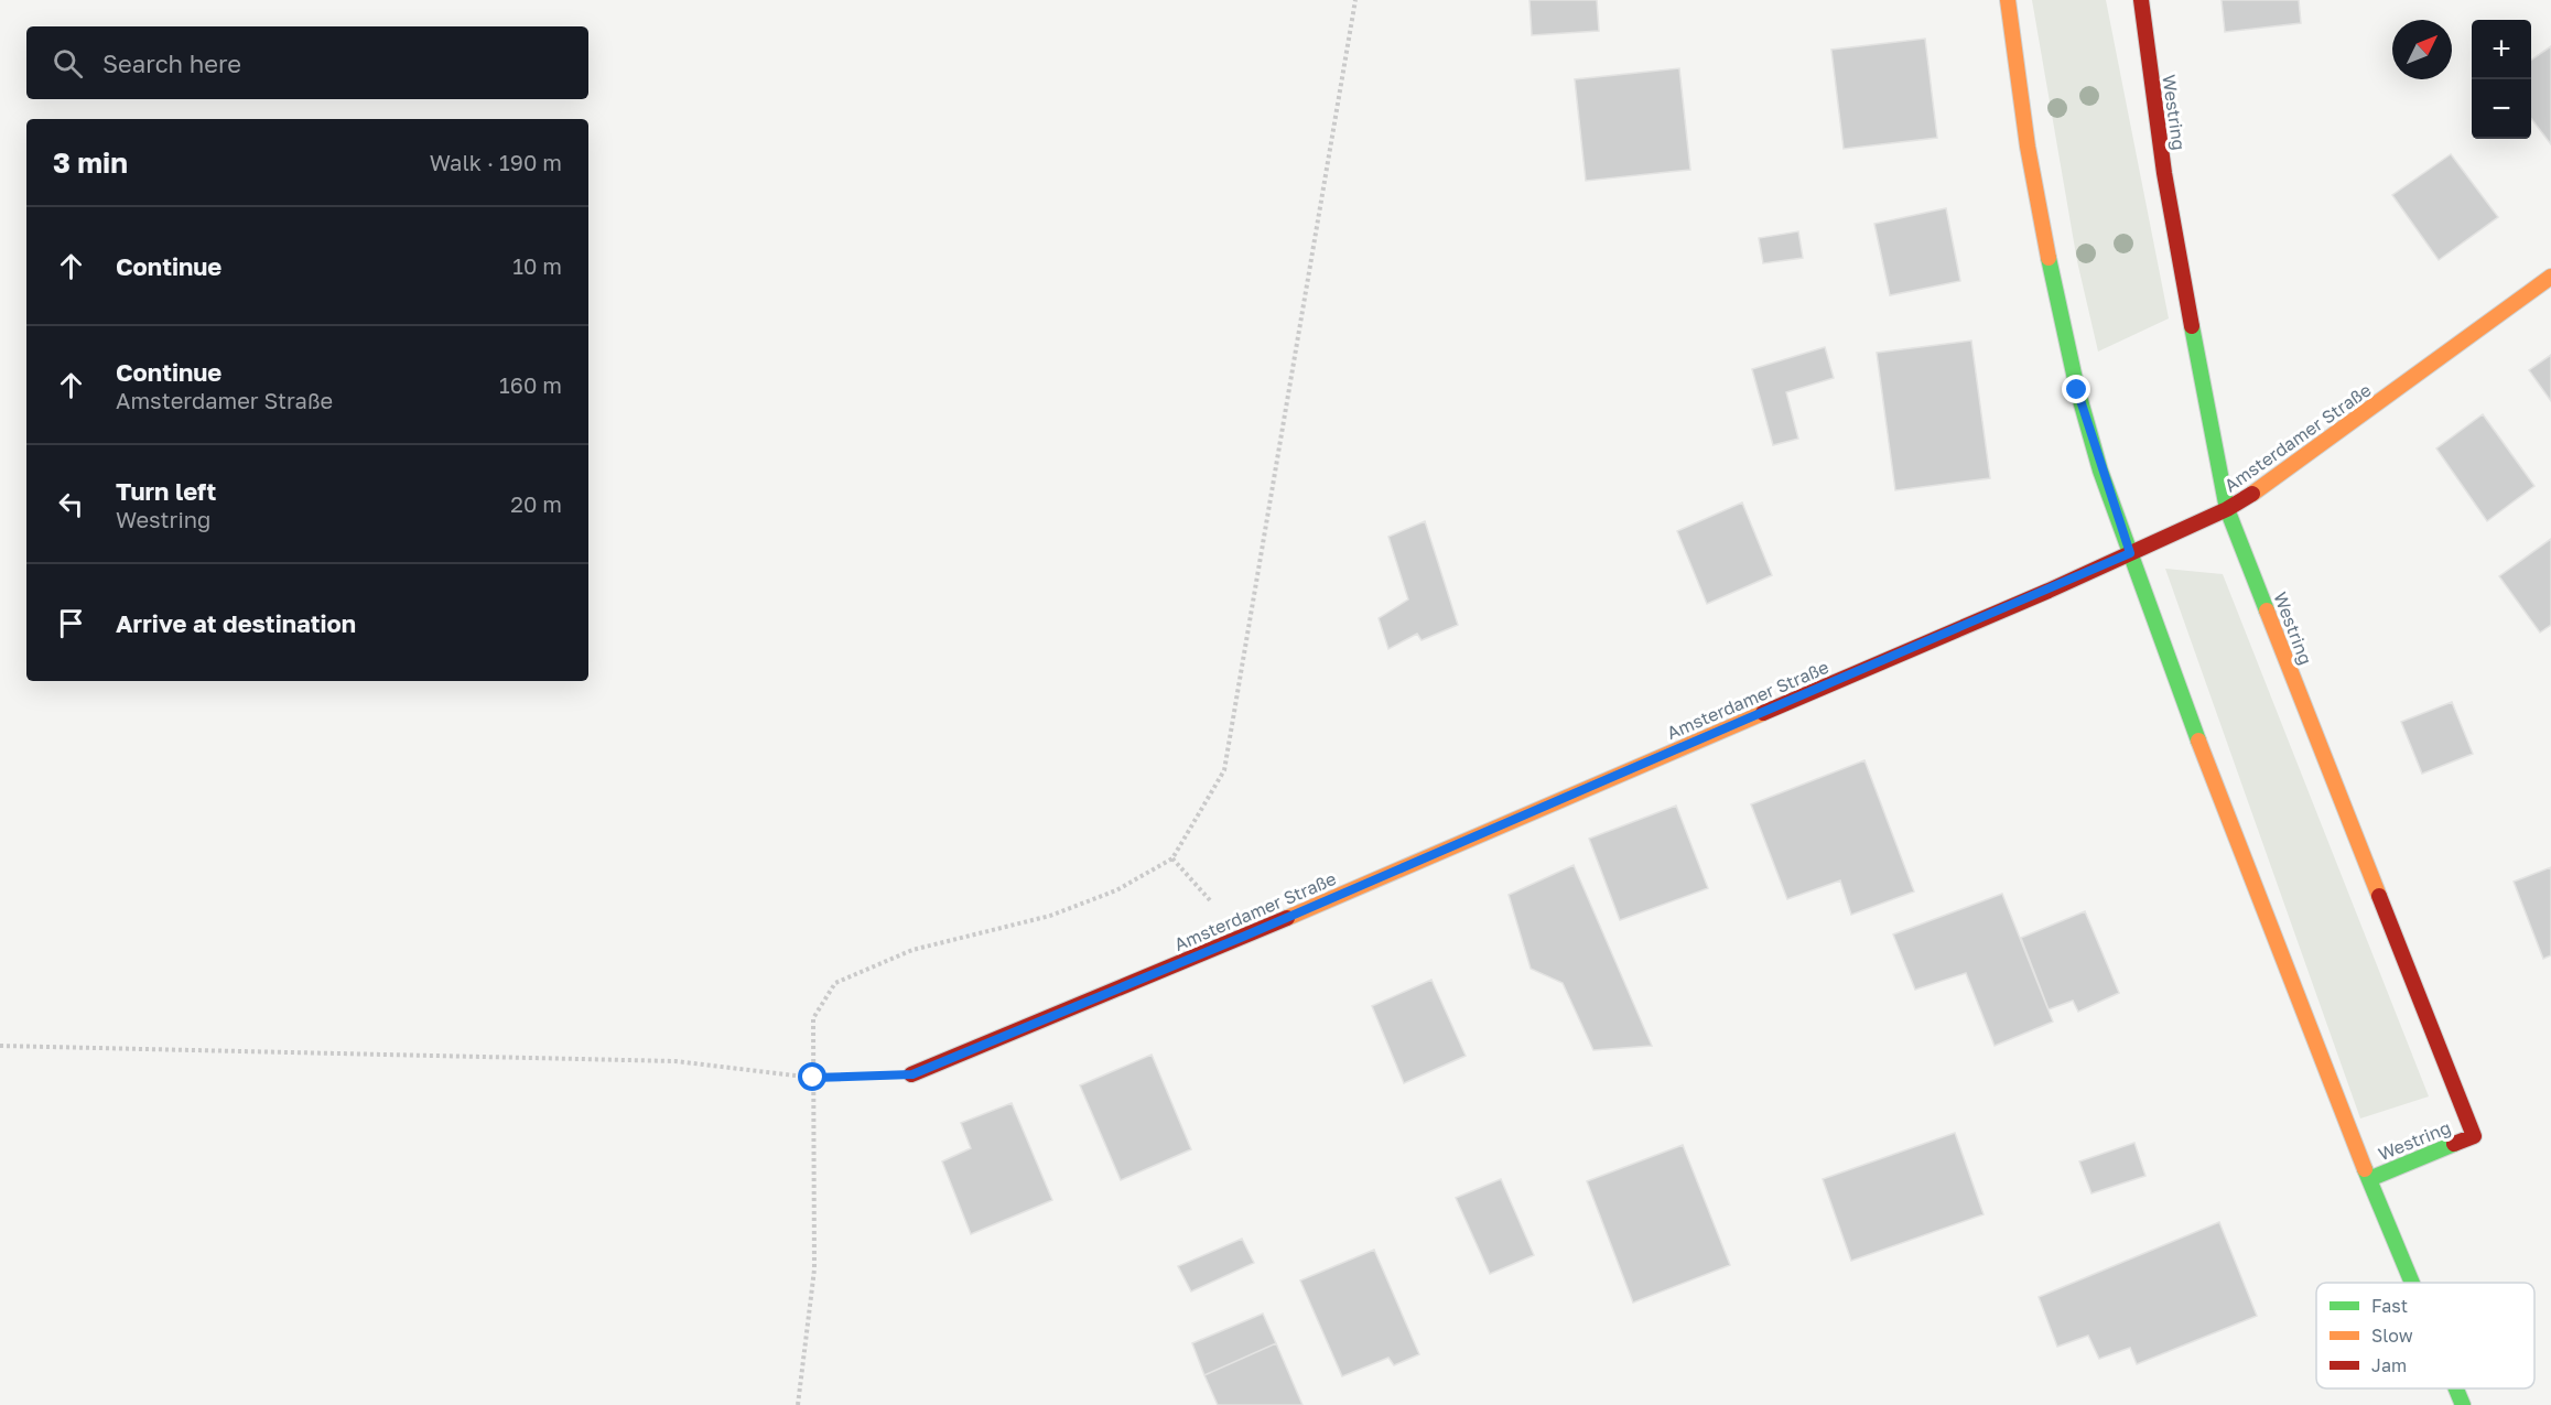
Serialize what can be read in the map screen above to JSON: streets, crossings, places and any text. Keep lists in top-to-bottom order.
{
  "streets": {
    "street": ["Westring", "Amsterdamer Straße"]
  },
  "crossings": [
    ["Westring", "Amsterdamer Straße"]
  ],
  "legend": ["Fast", "Slow", "Jam"],
  "north": "top right",
  "page": {
    "map_buttons": ["+", "−"],
    "search": "Search here",
    "heading": ["3 min", "Walk · 190 m"],
    "list": [
      ["Continue", "10 m"],
      ["Continue", "Amsterdamer Straße", "160 m"],
      ["Turn left", "Westring", "20 m"],
      "Arrive at destination"
    ]
  }
}
